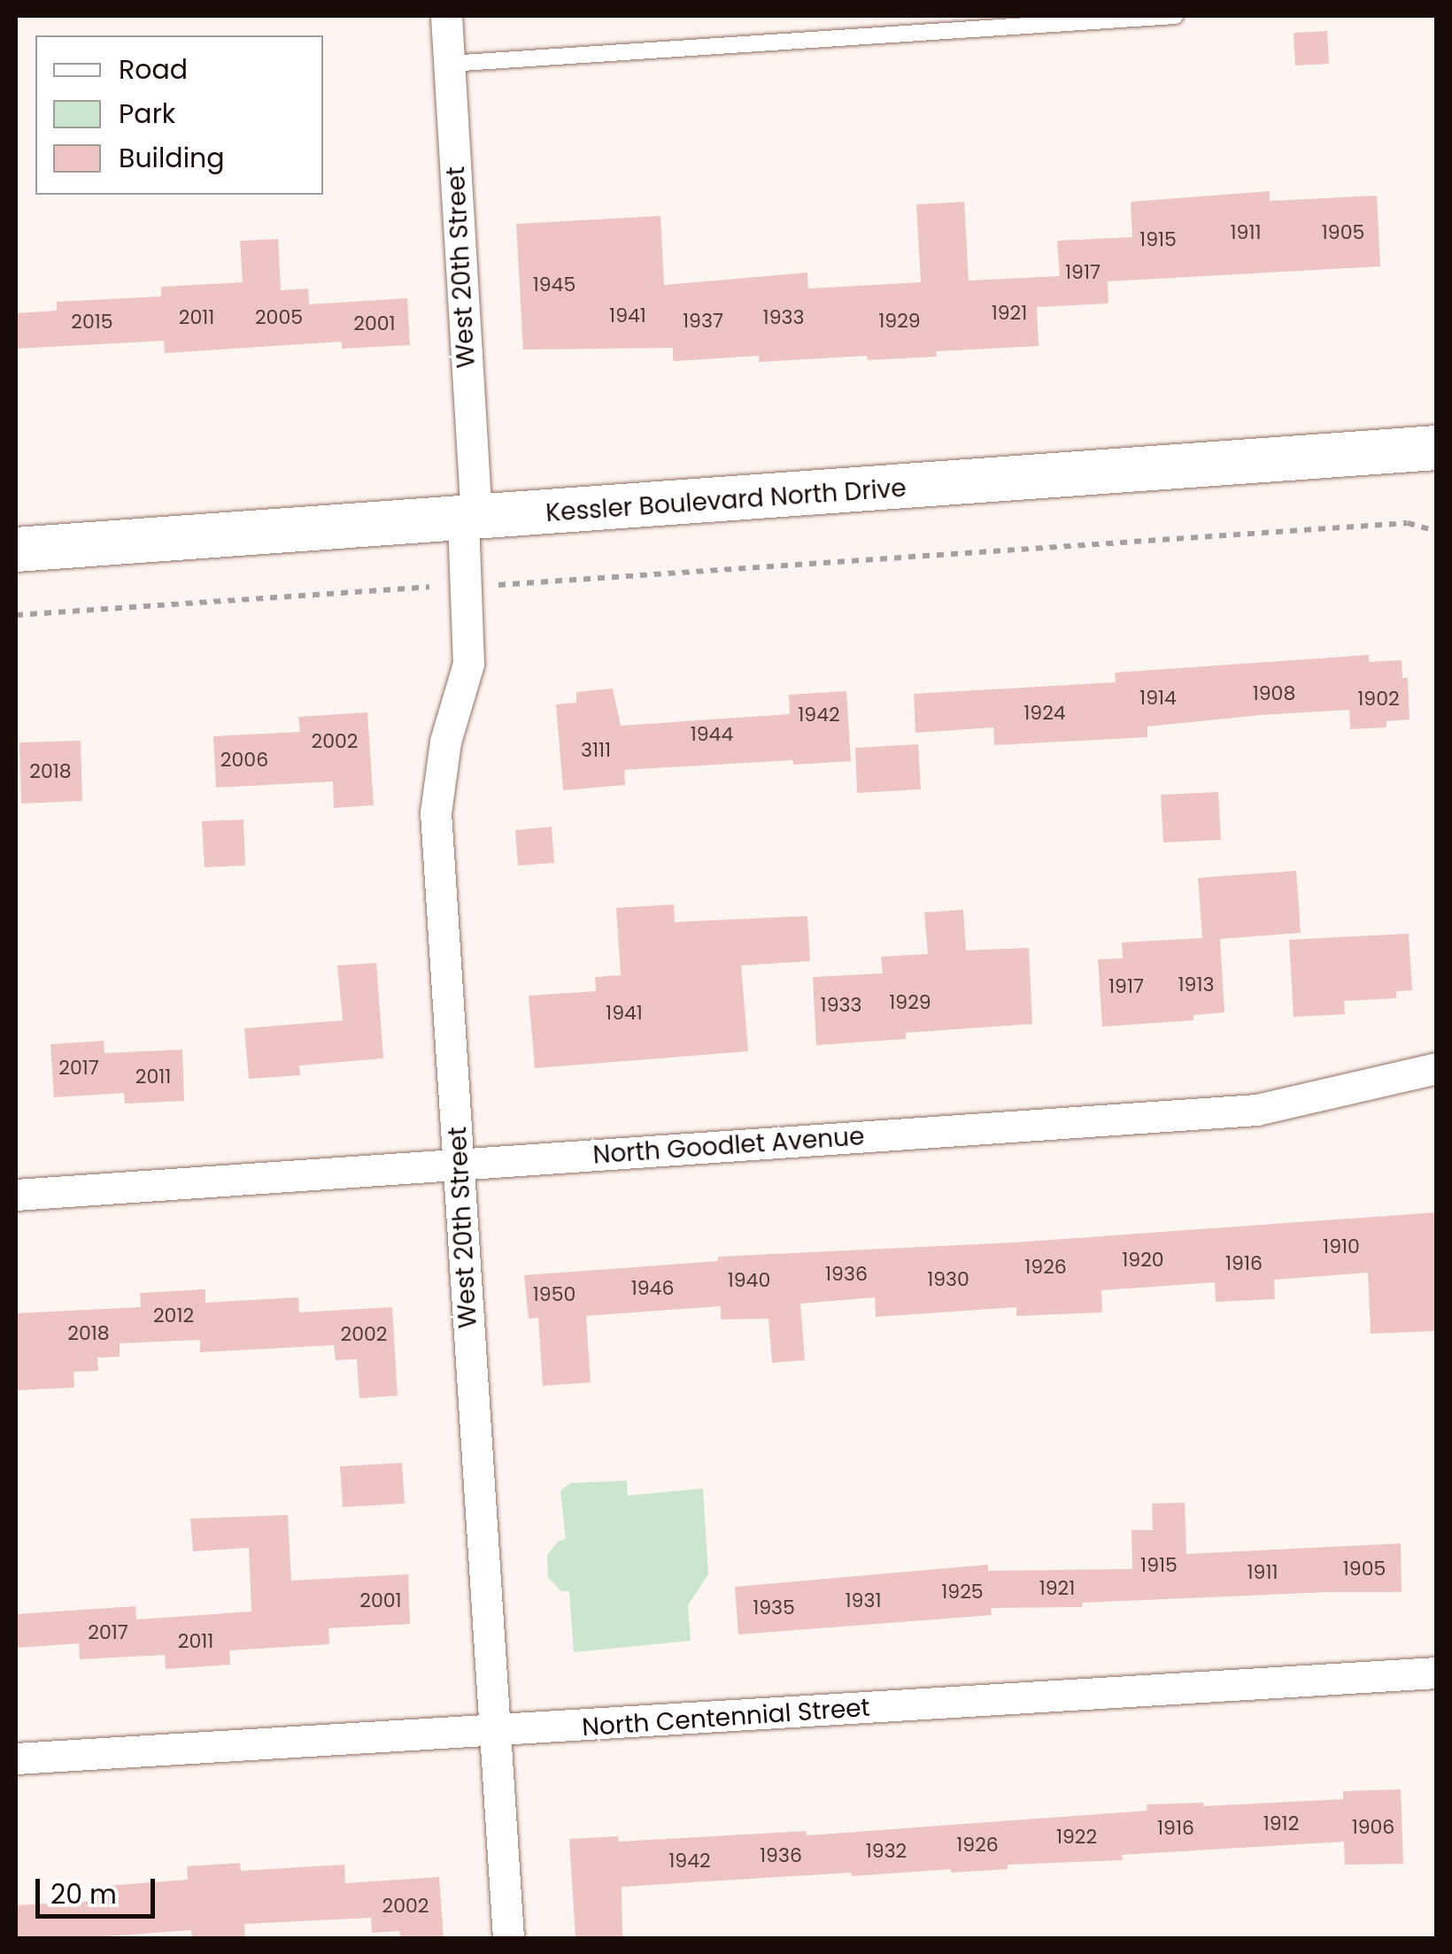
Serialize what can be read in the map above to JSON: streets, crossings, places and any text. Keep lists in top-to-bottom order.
{
  "streets": {
    "main road": ["Kessler Boulevard North Drive"],
    "street": ["West 20th Street", "North Goodlet Avenue", "North Centennial Street"]
  },
  "crossings": [
    ["West 20th Street", "Kessler Boulevard North Drive"],
    ["West 20th Street", "North Goodlet Avenue"],
    ["West 20th Street", "North Centennial Street"]
  ],
  "house_numbers": [
    "1911",
    "1905",
    "1915",
    "1917",
    "1945",
    "1921",
    "1941",
    "2011",
    "2005",
    "1933",
    "1937",
    "1929",
    "2015",
    "2001",
    "1908",
    "1914",
    "1902",
    "1924",
    "1942",
    "1944",
    "2002",
    "3111",
    "2006",
    "2018",
    "1913",
    "1917",
    "1929",
    "1933",
    "1941",
    "2017",
    "2011",
    "1910",
    "1920",
    "1916",
    "1926",
    "1936",
    "1930",
    "1940",
    "1946",
    "1950",
    "2012",
    "2018",
    "2002",
    "1915",
    "1905",
    "1911",
    "1921",
    "1925",
    "2001",
    "1931",
    "1935",
    "2017",
    "2011",
    "1912",
    "1906",
    "1916",
    "1922",
    "1926",
    "1932",
    "1936",
    "1942",
    "2002"
  ],
  "legend": ["Road", "Park", "Building"],
  "scale_bar": "20 m"
}
